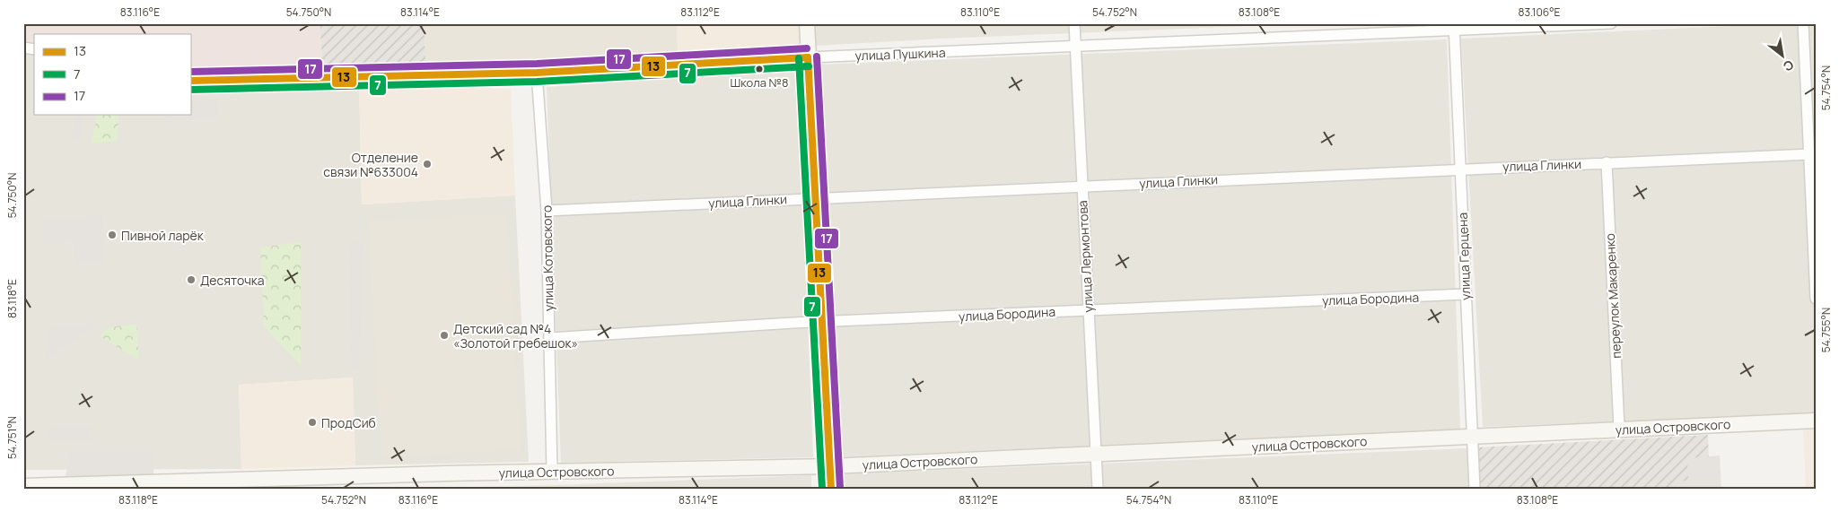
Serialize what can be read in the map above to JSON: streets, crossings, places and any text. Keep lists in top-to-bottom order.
{
  "streets": {
    "street": [
      "улица Пушкина",
      "улица Глинки",
      "улица Лермонтова",
      "улица Герцена",
      "улица Котовского",
      "переулок Макаренко",
      "улица Бородина",
      "улица Островского"
    ]
  },
  "crossings": [
    ["улица Пушкина", "улица Лермонтова"],
    ["улица Пушкина", "улица Герцена"],
    ["улица Пушкина", "улица Котовского"],
    ["улица Глинки", "улица Лермонтова"],
    ["улица Глинки", "улица Герцена"],
    ["улица Глинки", "улица Котовского"],
    ["улица Глинки", "переулок Макаренко"],
    ["улица Лермонтова", "улица Бородина"],
    ["улица Лермонтова", "улица Островского"],
    ["улица Герцена", "улица Бородина"],
    ["улица Герцена", "улица Островского"],
    ["улица Котовского", "улица Бородина"],
    ["улица Котовского", "улица Островского"],
    ["переулок Макаренко", "улица Островского"]
  ],
  "places": [
    "Школа №8",
    "Отделение связи №633004",
    "Пивной ларёк",
    "Десяточка",
    "Детский сад №4 «Золотой гребешок»",
    "ПродСиб"
  ],
  "lines": ["transit line 17", "transit line 13", "transit line 7"],
  "legend": ["13", "7", "17"],
  "north": "bottom right",
  "coordinates": [
    "83.116°E",
    "54.750°N",
    "83.114°E",
    "83.112°E",
    "83.110°E",
    "54.752°N",
    "83.108°E",
    "83.106°E",
    "54.754°N",
    "83.118°E",
    "54.755°N",
    "54.751°N"
  ]
}
